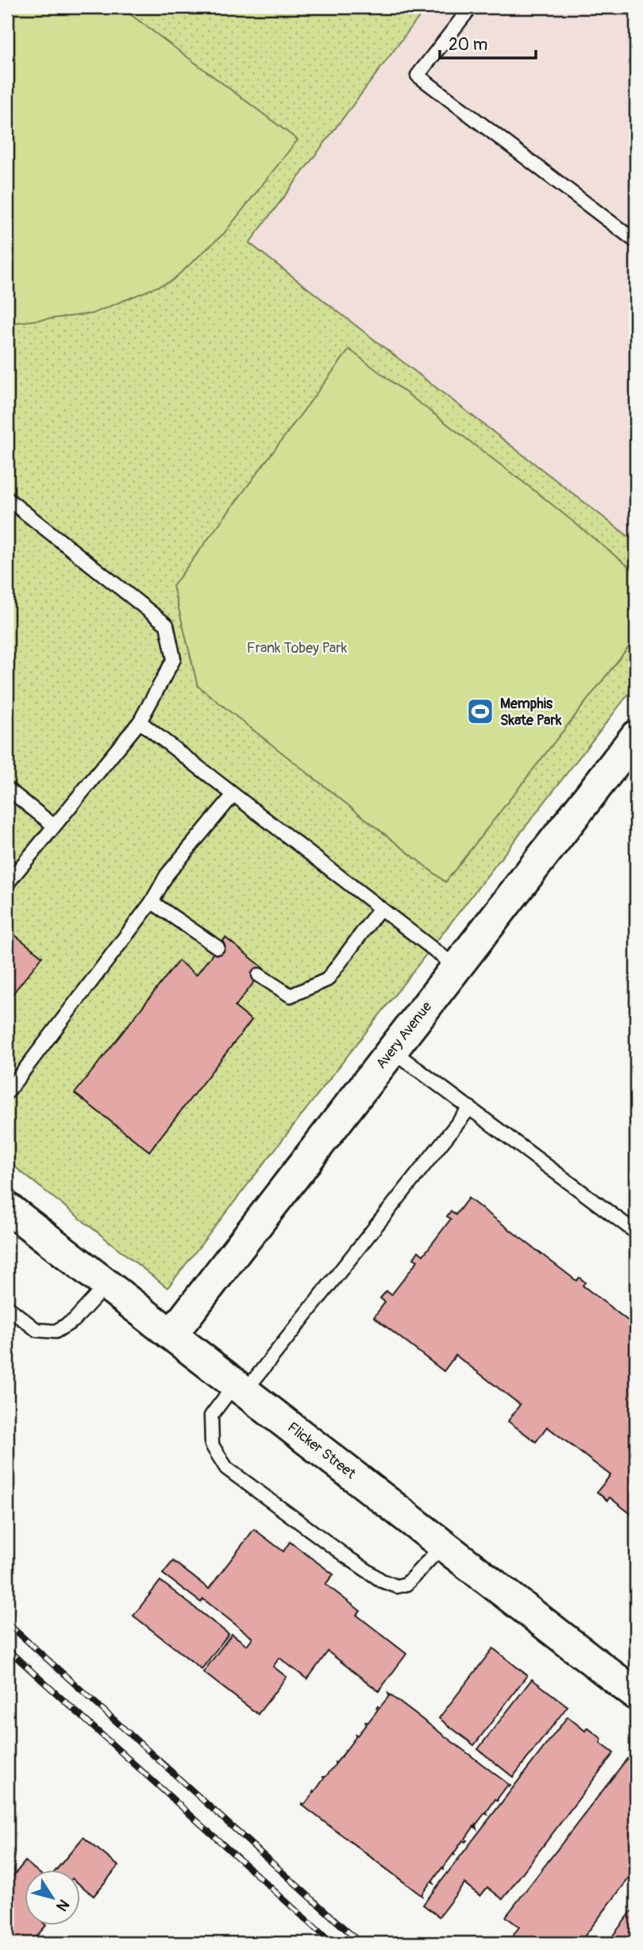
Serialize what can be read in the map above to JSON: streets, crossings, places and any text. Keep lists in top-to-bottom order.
{
  "streets": {
    "street": ["Avery Avenue", "Flicker Street"]
  },
  "crossings": [
    ["Avery Avenue", "Flicker Street"]
  ],
  "parks": ["Frank Tobey Park"],
  "places": {
    "sports": ["Memphis Skate Park"]
  },
  "scale_bar": "20 m",
  "north": "bottom right"
}
